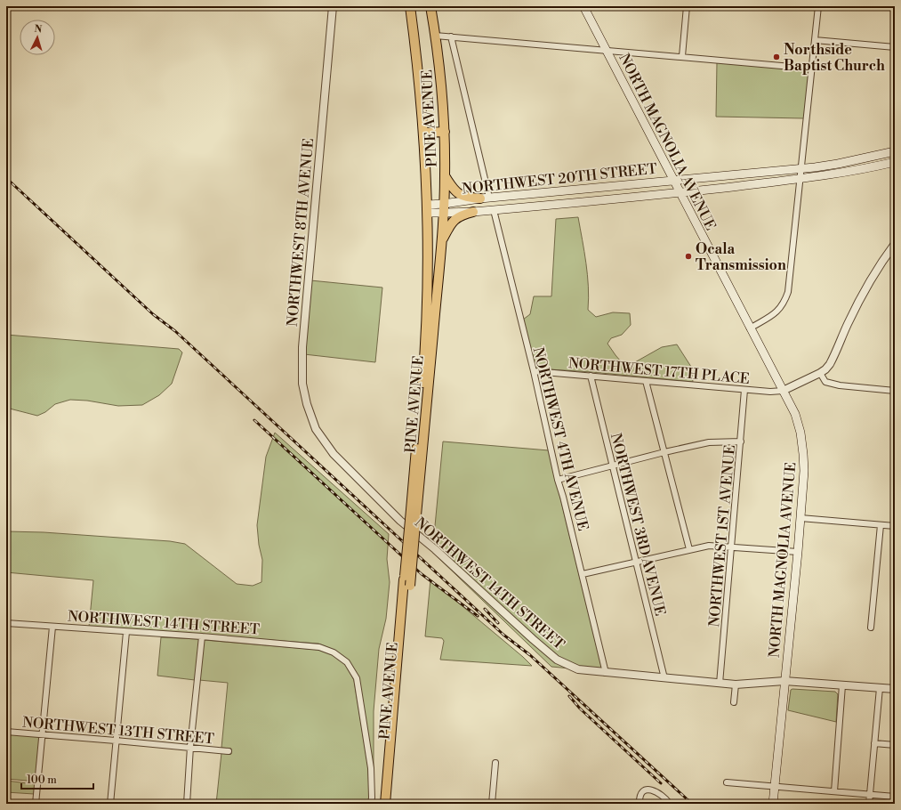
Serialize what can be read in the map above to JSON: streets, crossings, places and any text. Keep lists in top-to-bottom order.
{
  "streets": {
    "highway": ["PINE AVENUE"],
    "main road": ["NORTH MAGNOLIA AVENUE", "NORTHWEST 20TH STREET"],
    "street": [
      "NORTHWEST 8TH AVENUE",
      "NORTHWEST 17TH PLACE",
      "NORTHWEST 4TH AVENUE",
      "NORTHWEST 3RD AVENUE",
      "NORTHWEST 1ST AVENUE",
      "NORTHWEST 14TH STREET",
      "NORTHWEST 13TH STREET"
    ]
  },
  "crossings": [
    ["PINE AVENUE", "NORTHWEST 20TH STREET"],
    ["NORTH MAGNOLIA AVENUE", "NORTHWEST 20TH STREET"],
    ["NORTH MAGNOLIA AVENUE", "NORTHWEST 17TH PLACE"],
    ["NORTH MAGNOLIA AVENUE", "NORTHWEST 14TH STREET"],
    ["NORTHWEST 20TH STREET", "NORTHWEST 4TH AVENUE"],
    ["NORTHWEST 8TH AVENUE", "NORTHWEST 14TH STREET"],
    ["NORTHWEST 17TH PLACE", "NORTHWEST 4TH AVENUE"],
    ["NORTHWEST 17TH PLACE", "NORTHWEST 3RD AVENUE"],
    ["NORTHWEST 17TH PLACE", "NORTHWEST 1ST AVENUE"],
    ["NORTHWEST 4TH AVENUE", "NORTHWEST 14TH STREET"],
    ["NORTHWEST 3RD AVENUE", "NORTHWEST 14TH STREET"],
    ["NORTHWEST 1ST AVENUE", "NORTHWEST 14TH STREET"]
  ],
  "places": ["Northside Baptist Church", "Ocala Transmission"],
  "scale_bar": "100 m",
  "north": "top"
}
